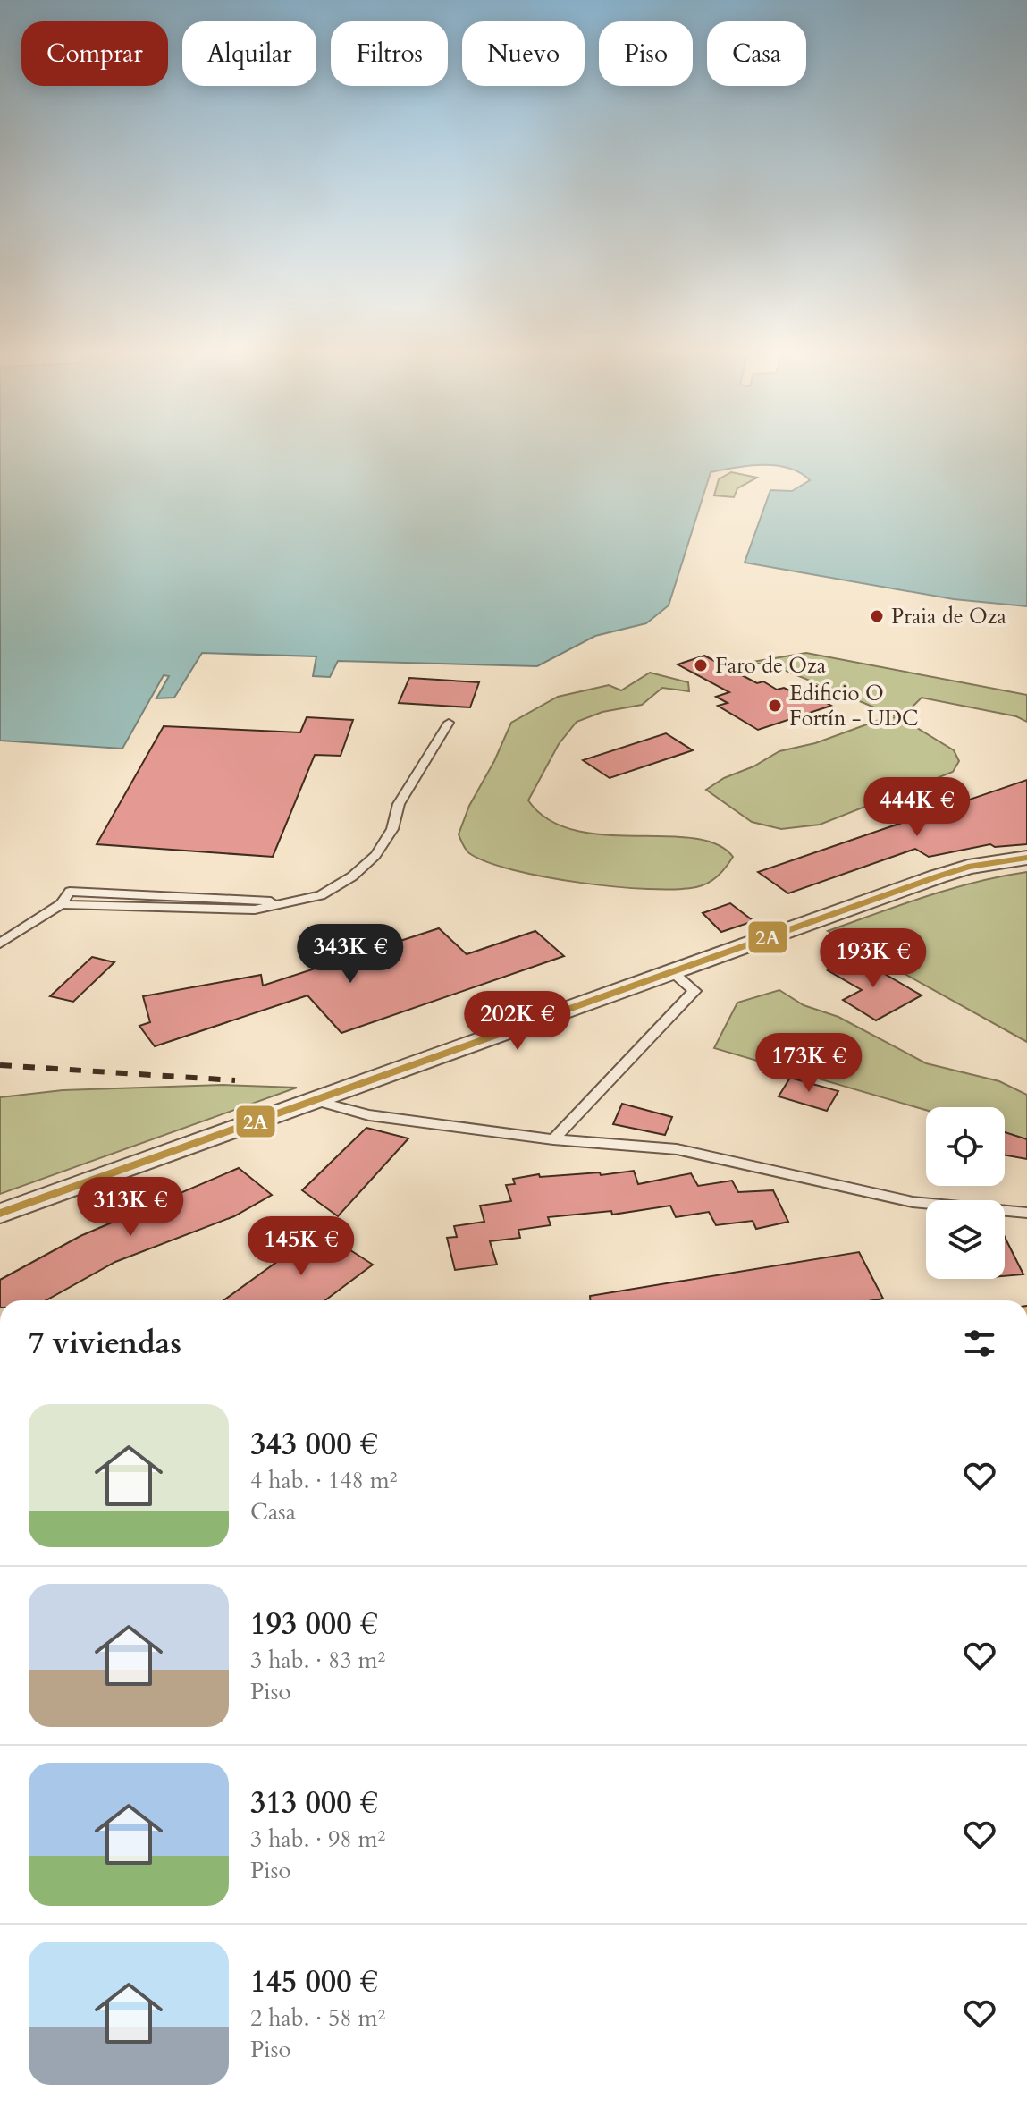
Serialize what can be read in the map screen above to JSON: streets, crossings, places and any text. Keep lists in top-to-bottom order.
{
  "places": ["Praia de Oza", "Faro de Oza", "Edificio O Fortín - UDC"],
  "lines": ["transit line 2A"],
  "page": {
    "chip": [
      "Comprar",
      "Alquilar",
      "Filtros",
      "Nuevo",
      "Piso",
      "Casa"
    ],
    "price": [
      "444K €",
      "343K €",
      "193K €",
      "202K €",
      "173K €",
      "313K €",
      "145K €"
    ],
    "heading": "7 viviendas",
    "list": [
      {
        "name": "343 000 €",
        "note": "4 hab. · 148 m² · Casa"
      },
      {
        "name": "193 000 €",
        "note": "3 hab. · 83 m² · Piso"
      },
      {
        "name": "313 000 €",
        "note": "3 hab. · 98 m² · Piso"
      },
      {
        "name": "145 000 €",
        "note": "2 hab. · 58 m² · Piso"
      }
    ]
  }
}
